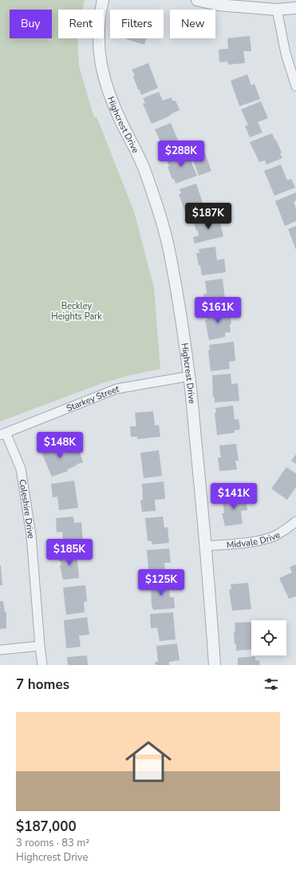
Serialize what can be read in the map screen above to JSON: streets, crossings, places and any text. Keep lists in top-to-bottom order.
{
  "streets": {
    "street": [
      "Highcrest Drive",
      "Starkey Street",
      "Coleshire Drive",
      "Midvale Drive"
    ]
  },
  "crossings": [
    ["Highcrest Drive", "Starkey Street"],
    ["Highcrest Drive", "Midvale Drive"],
    ["Starkey Street", "Coleshire Drive"]
  ],
  "parks": ["Beckley Heights Park"],
  "page": {
    "chip": [
      "Buy",
      "Rent",
      "Filters",
      "New"
    ],
    "price": [
      "$288K",
      "$187K",
      "$161K",
      "$148K",
      "$141K",
      "$185K",
      "$125K"
    ],
    "heading": "7 homes",
    "list": [
      {
        "name": "$187,000",
        "note": "3 rooms · 83 m² · Highcrest Drive"
      }
    ]
  }
}
